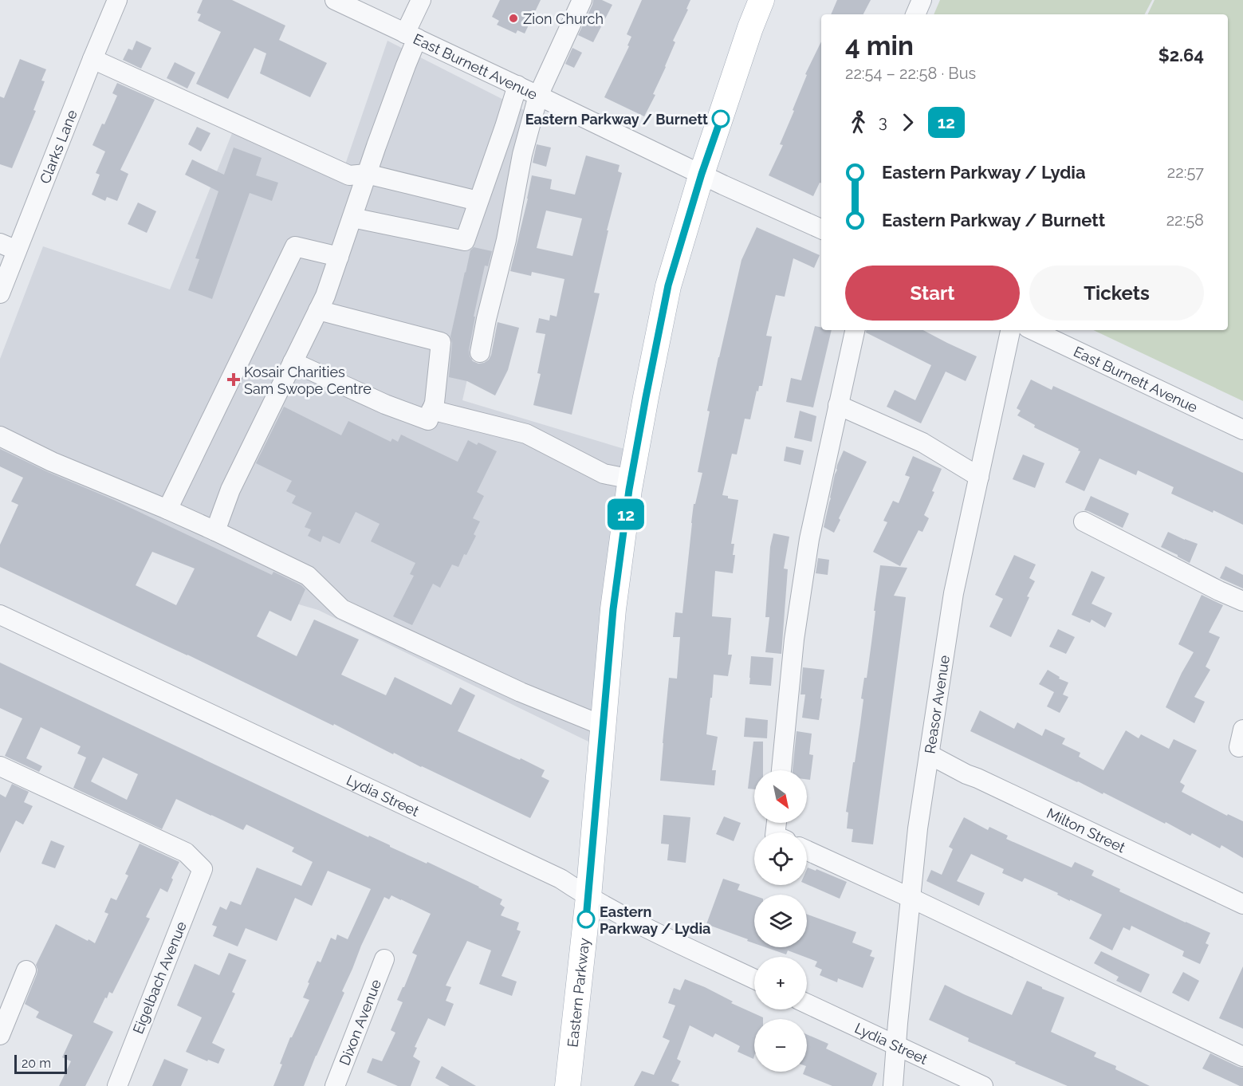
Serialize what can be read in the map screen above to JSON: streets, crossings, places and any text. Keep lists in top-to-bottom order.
{
  "streets": {
    "main road": ["Eastern Parkway"],
    "street": [
      "East Burnett Avenue",
      "Clarks Lane",
      "Reasor Avenue",
      "Lydia Street",
      "Milton Street",
      "Eigelbach Avenue",
      "Dixon Avenue"
    ]
  },
  "crossings": [
    ["East Burnett Avenue", "Eastern Parkway"],
    ["Reasor Avenue", "Lydia Street"],
    ["Reasor Avenue", "Milton Street"],
    ["Lydia Street", "Eastern Parkway"]
  ],
  "places": {
    "other": ["Zion Church", "Eastern Parkway / Burnett", "Eastern Parkway / Lydia"],
    "health": ["Kosair Charities Sam Swope Centre"]
  },
  "lines": ["bus line 12"],
  "scale_bar": "20 m",
  "north": "bottom right",
  "page": {
    "on_map": "12",
    "heading": ["4 min", "22:54 – 22:58 · Bus", "$2.64"],
    "legs": ["3", "12"],
    "list": [
      {
        "name": "Eastern Parkway / Lydia",
        "value": "22:57"
      },
      {
        "name": "Eastern Parkway / Burnett",
        "value": "22:58"
      }
    ],
    "buttons": ["Start", "Tickets"],
    "map_buttons": ["+", "−"],
    "scale": "20 m"
  }
}
